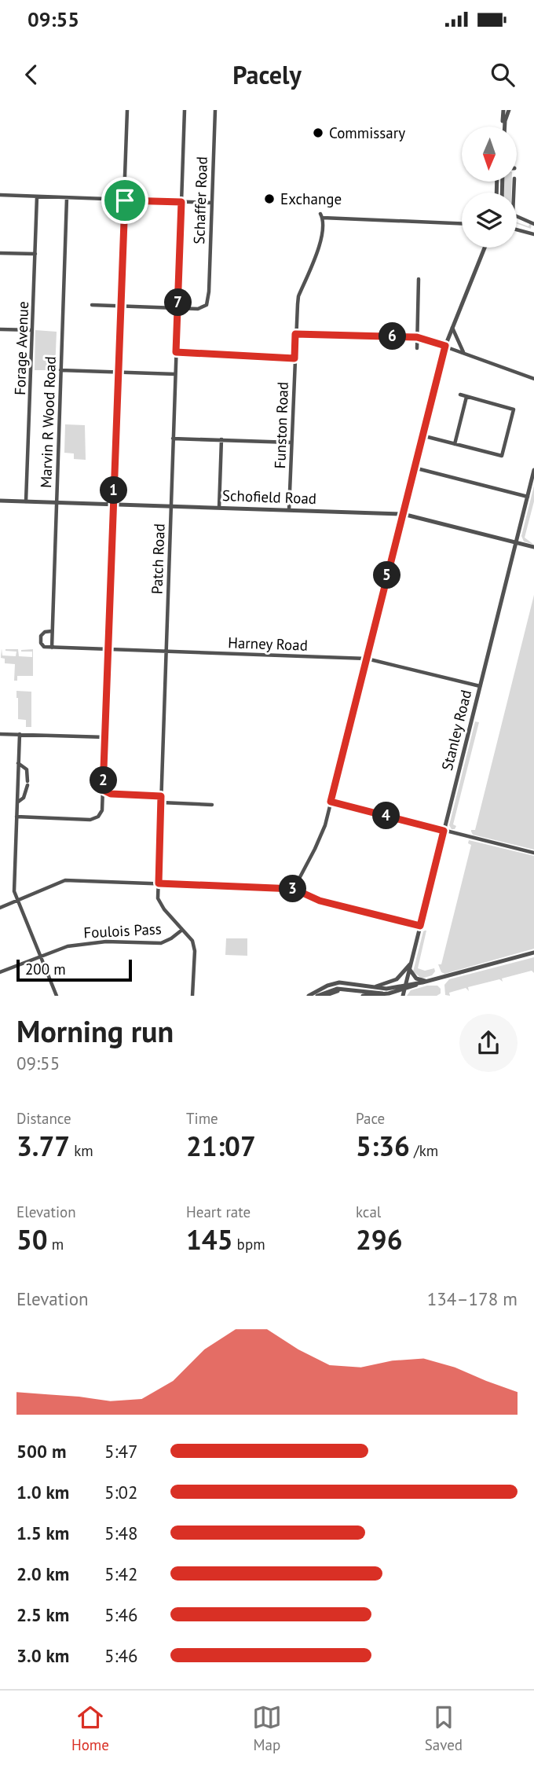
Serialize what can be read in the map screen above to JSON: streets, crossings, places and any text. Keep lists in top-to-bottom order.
{
  "streets": {
    "street": [
      "Schaffer Road",
      "Forage Avenue",
      "Marvin R Wood Road",
      "Funston Road",
      "Schofield Road",
      "Patch Road",
      "Harney Road",
      "Stanley Road",
      "Foulois Pass"
    ]
  },
  "crossings": [
    ["Schaffer Road", "Patch Road"],
    ["Forage Avenue", "Schofield Road"],
    ["Marvin R Wood Road", "Schofield Road"],
    ["Marvin R Wood Road", "Harney Road"],
    ["Funston Road", "Schofield Road"],
    ["Schofield Road", "Patch Road"],
    ["Schofield Road", "Stanley Road"],
    ["Patch Road", "Harney Road"],
    ["Patch Road", "Foulois Pass"],
    ["Harney Road", "Stanley Road"]
  ],
  "places": ["Commissary", "Exchange"],
  "scale_bar": "200 m",
  "north": "bottom",
  "page": {
    "status": "09:55",
    "header": "Pacely",
    "pins": [
      "7",
      "6",
      "1",
      "5",
      "2",
      "4",
      "3"
    ],
    "scale": "200 m",
    "heading": ["Morning run", "09:55"],
    "stats": [
      ["Distance", "3.77 km"],
      ["Time", "21:07"],
      ["Pace", "5:36 /km"],
      ["Elevation", "50 m"],
      ["Heart rate", "145 bpm"],
      ["kcal", "296"]
    ],
    "chart": ["Elevation", "134–178 m"],
    "list": [
      {
        "name": "500 m",
        "note": "5:47"
      },
      {
        "name": "1.0 km",
        "note": "5:02"
      },
      {
        "name": "1.5 km",
        "note": "5:48"
      },
      {
        "name": "2.0 km",
        "note": "5:42"
      },
      {
        "name": "2.5 km",
        "note": "5:46"
      },
      {
        "name": "3.0 km",
        "note": "5:46"
      }
    ],
    "tabs": ["Home", "Map", "Saved"]
  }
}
